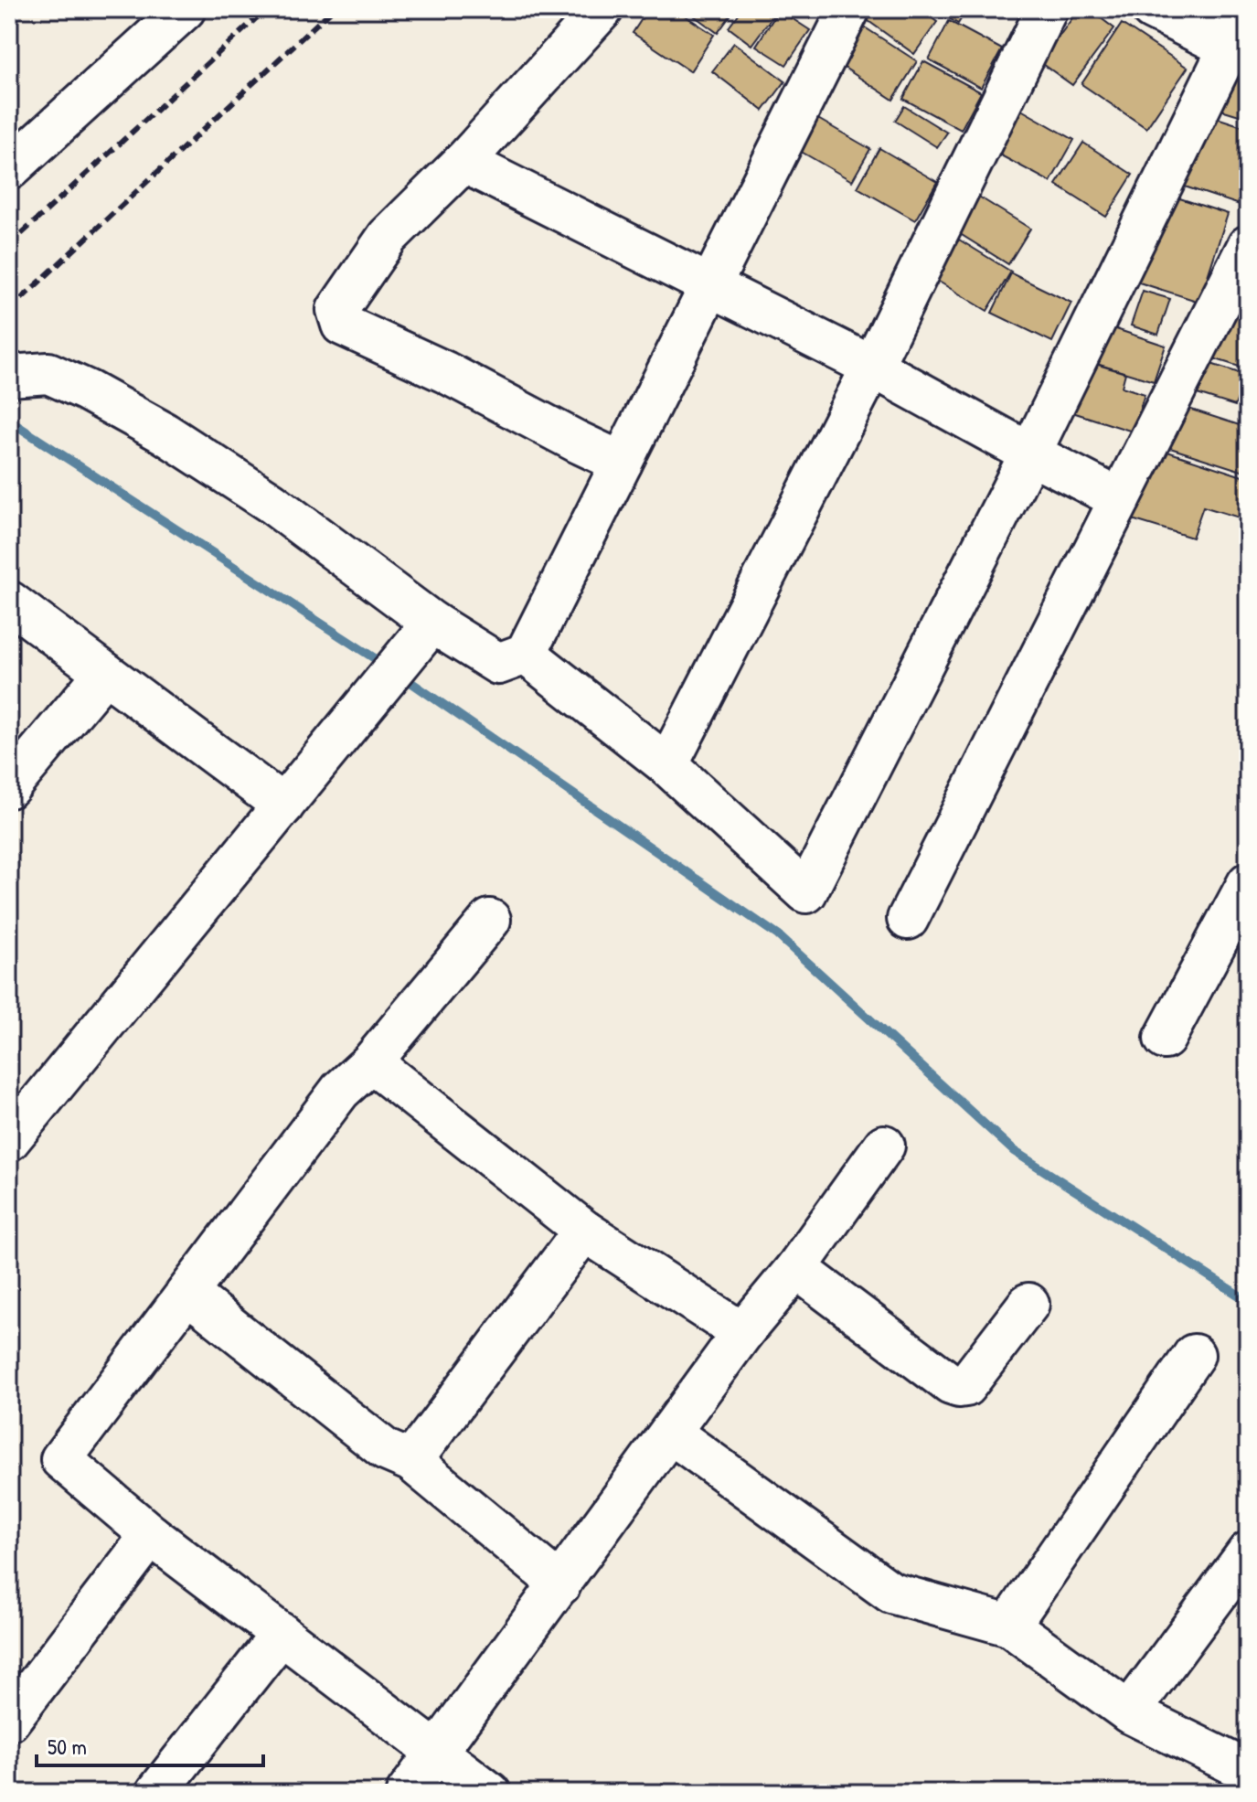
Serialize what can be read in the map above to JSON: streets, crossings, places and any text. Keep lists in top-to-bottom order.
{
  "scale_bar": "50 m"
}
